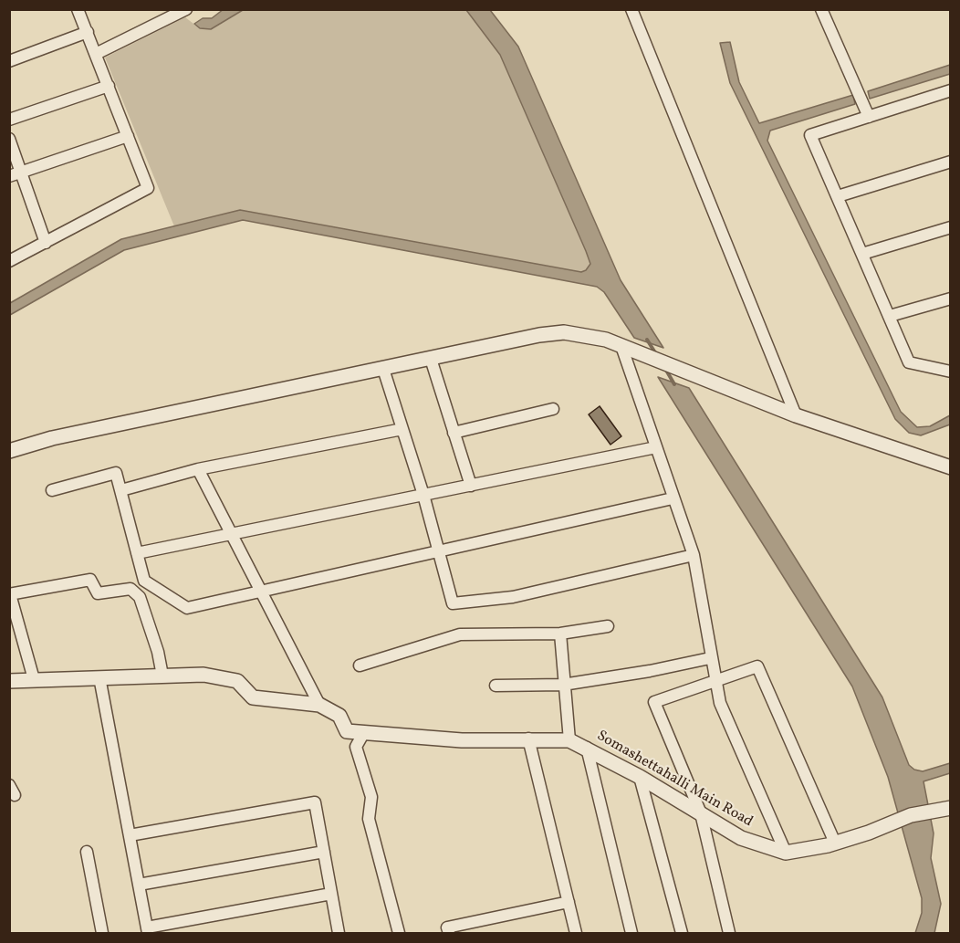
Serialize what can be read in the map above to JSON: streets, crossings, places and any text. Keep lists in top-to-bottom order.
{
  "streets": {
    "street": ["Somashettahalli Main Road"]
  }
}
